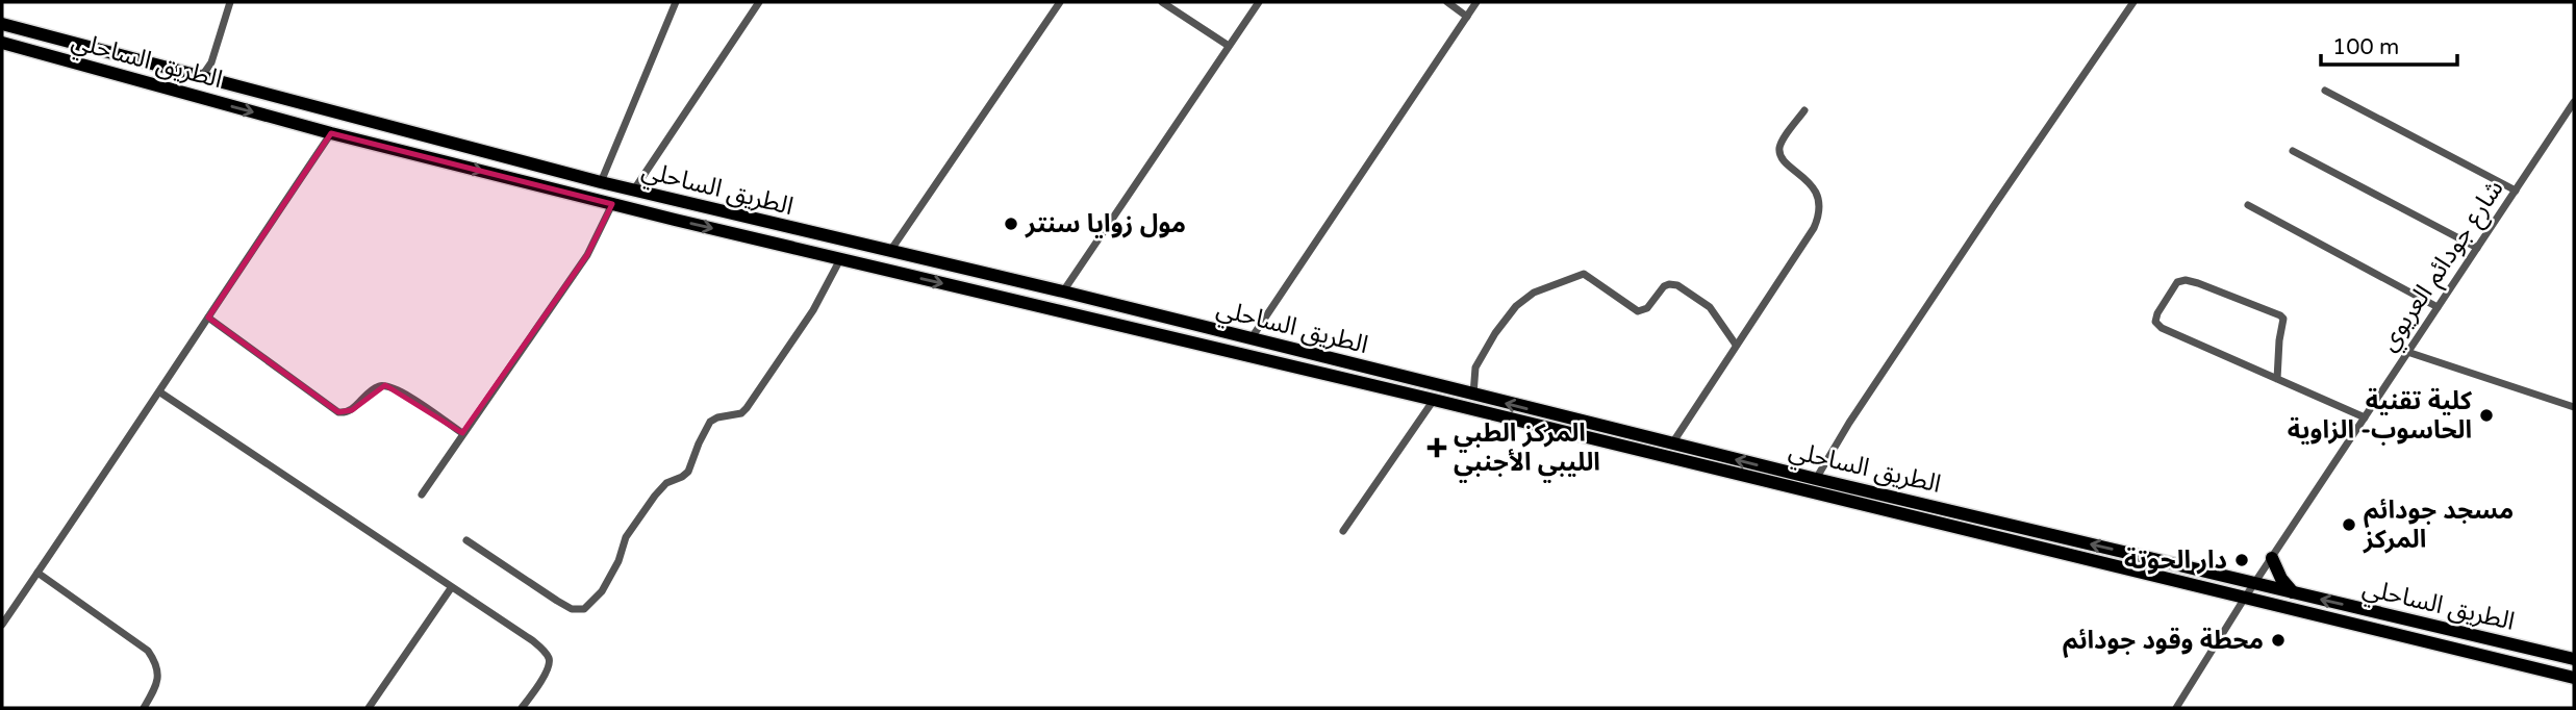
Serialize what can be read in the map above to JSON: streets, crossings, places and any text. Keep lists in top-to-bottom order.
{
  "streets": {
    "highway": ["الطريق الساحلي"],
    "street": ["شارع جودائم العريوي"]
  },
  "crossings": [
    ["الطريق الساحلي", "شارع جودائم العريوي"]
  ],
  "places": {
    "other": [
      "مول زوايا سنتر",
      "كلية تقنية الحاسوب- الزاوية",
      "مسجد جودائم المركز",
      "دار الحوتة",
      "محطة وقود جودائم"
    ],
    "health": ["المركز الطبي الليبي الأجنبي"]
  },
  "scale_bar": "100 m"
}
